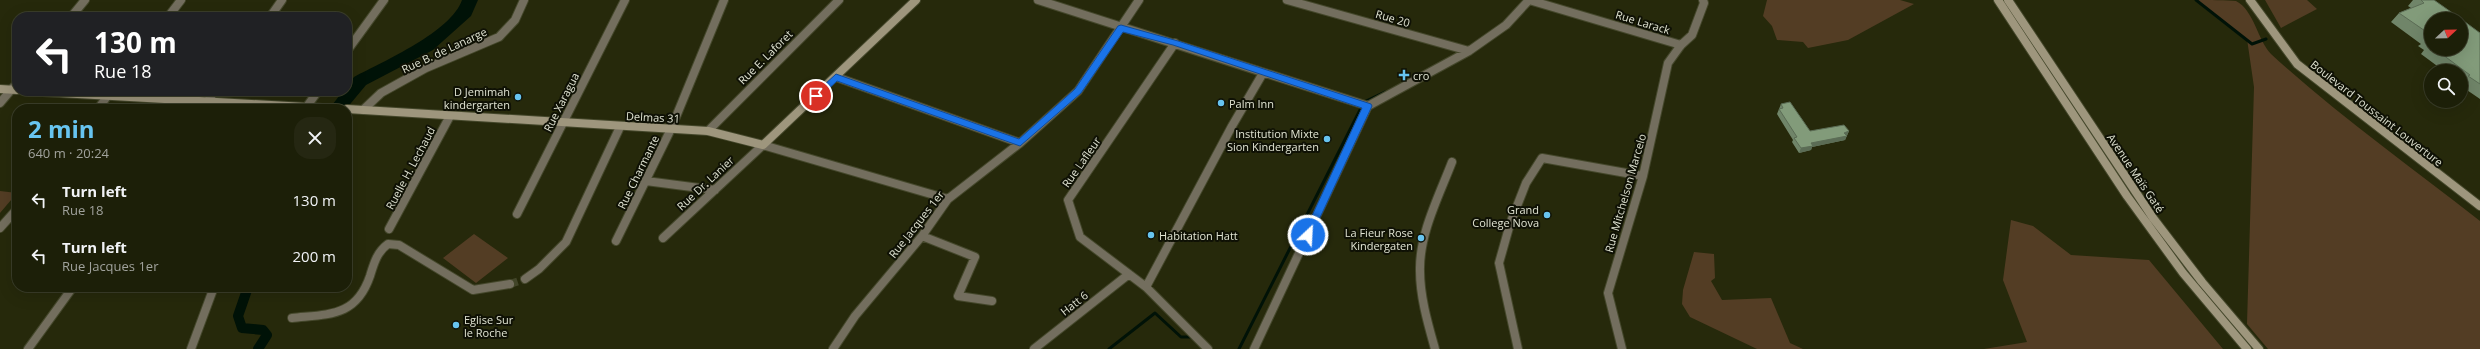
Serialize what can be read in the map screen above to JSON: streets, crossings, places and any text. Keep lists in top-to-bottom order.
{
  "streets": {
    "main road": ["Boulevard Toussaint Louverture", "Delmas 31", "Avenue Maïs Gaté"],
    "street": [
      "Rue 20",
      "Rue Larack",
      "Rue B. de Lanarge",
      "Rue E. Laforet",
      "Rue Xaragua",
      "Rue Lafleur",
      "Ruelle H. Lechaud",
      "Rue Charmante",
      "Rue Dr. Lanier",
      "Rue Mitchelson Marcelo",
      "Rue Jacques 1er",
      "Hatt 6"
    ]
  },
  "crossings": [
    ["Rue Larack", "Rue Mitchelson Marcelo"],
    ["Rue B. de Lanarge", "Delmas 31"],
    ["Rue E. Laforet", "Delmas 31"],
    ["Rue Xaragua", "Delmas 31"],
    ["Delmas 31", "Ruelle H. Lechaud"],
    ["Delmas 31", "Rue Charmante"],
    ["Delmas 31", "Rue Dr. Lanier"],
    ["Delmas 31", "Rue Jacques 1er"],
    ["Rue Lafleur", "Hatt 6"]
  ],
  "places": {
    "health": ["cro"],
    "other": [
      "D Jemimah kindergarten",
      "Palm Inn",
      "Institution Mixte Sion Kindergarten",
      "Grand College Nova",
      "Habitation Hatt",
      "La Fieur Rose Kindergaten",
      "Eglise Sur le Roche"
    ]
  },
  "north": "right",
  "page": {
    "turn": ["130 m", "Rue 18"],
    "heading": ["2 min", "640 m · 20:24"],
    "list": [
      {
        "name": "Turn left",
        "note": "Rue 18",
        "value": "130 m"
      },
      {
        "name": "Turn left",
        "note": "Rue Jacques 1er",
        "value": "200 m"
      }
    ]
  }
}
